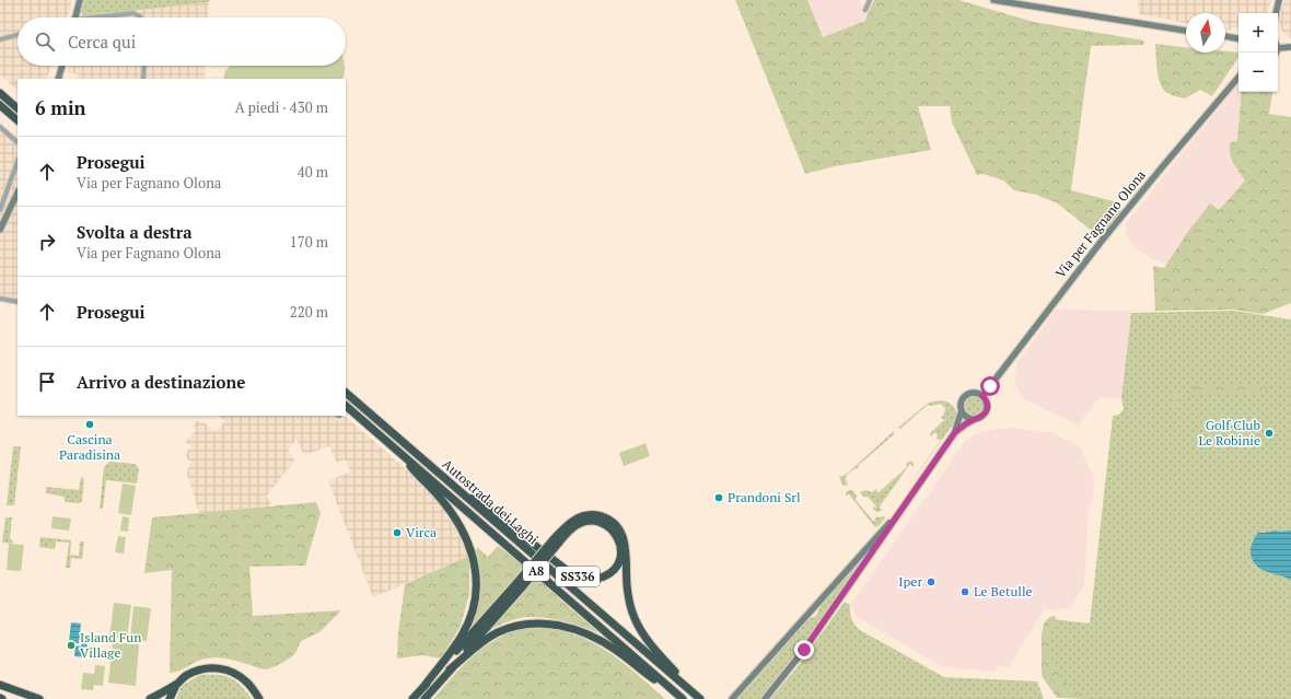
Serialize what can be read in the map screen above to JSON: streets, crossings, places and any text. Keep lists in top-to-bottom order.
{
  "streets": {
    "highway": ["Autostrada dei Laghi", "A8", "SS336"],
    "main road": ["Via per Fagnano Olona"]
  },
  "crossings": [
    ["Autostrada dei Laghi", "SS336"]
  ],
  "places": [
    "Cascina Paradisina",
    "Golf Club Le Robinie",
    "Prandoni Srl",
    "Virca",
    "Iper",
    "Le Betulle",
    "Island Fun Village"
  ],
  "north": "top",
  "page": {
    "map_buttons": ["+", "−"],
    "search": "Cerca qui",
    "heading": ["6 min", "A piedi · 430 m"],
    "list": [
      ["Prosegui", "Via per Fagnano Olona", "40 m"],
      ["Svolta a destra", "Via per Fagnano Olona", "170 m"],
      ["Prosegui", "220 m"],
      "Arrivo a destinazione"
    ]
  }
}
